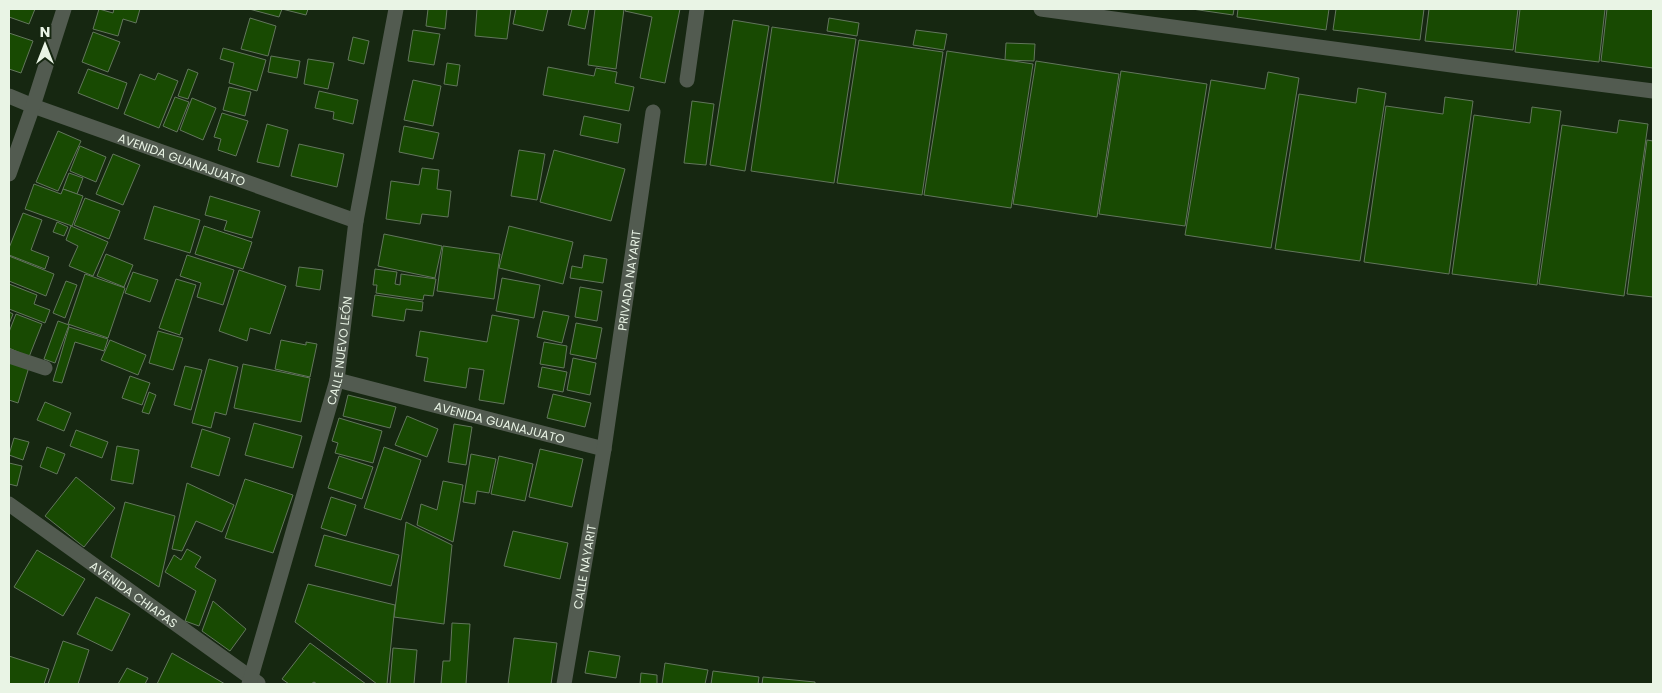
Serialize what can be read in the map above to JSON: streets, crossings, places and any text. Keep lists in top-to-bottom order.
{
  "streets": {
    "street": [
      "AVENIDA GUANAJUATO",
      "PRIVADA NAYARIT",
      "CALLE NUEVO LEÓN",
      "CALLE NAYARIT",
      "AVENIDA CHIAPAS"
    ]
  },
  "crossings": [
    ["AVENIDA GUANAJUATO", "PRIVADA NAYARIT"],
    ["AVENIDA GUANAJUATO", "CALLE NUEVO LEÓN"],
    ["AVENIDA GUANAJUATO", "CALLE NAYARIT"],
    ["PRIVADA NAYARIT", "CALLE NAYARIT"],
    ["CALLE NUEVO LEÓN", "AVENIDA CHIAPAS"]
  ],
  "north": "top"
}
